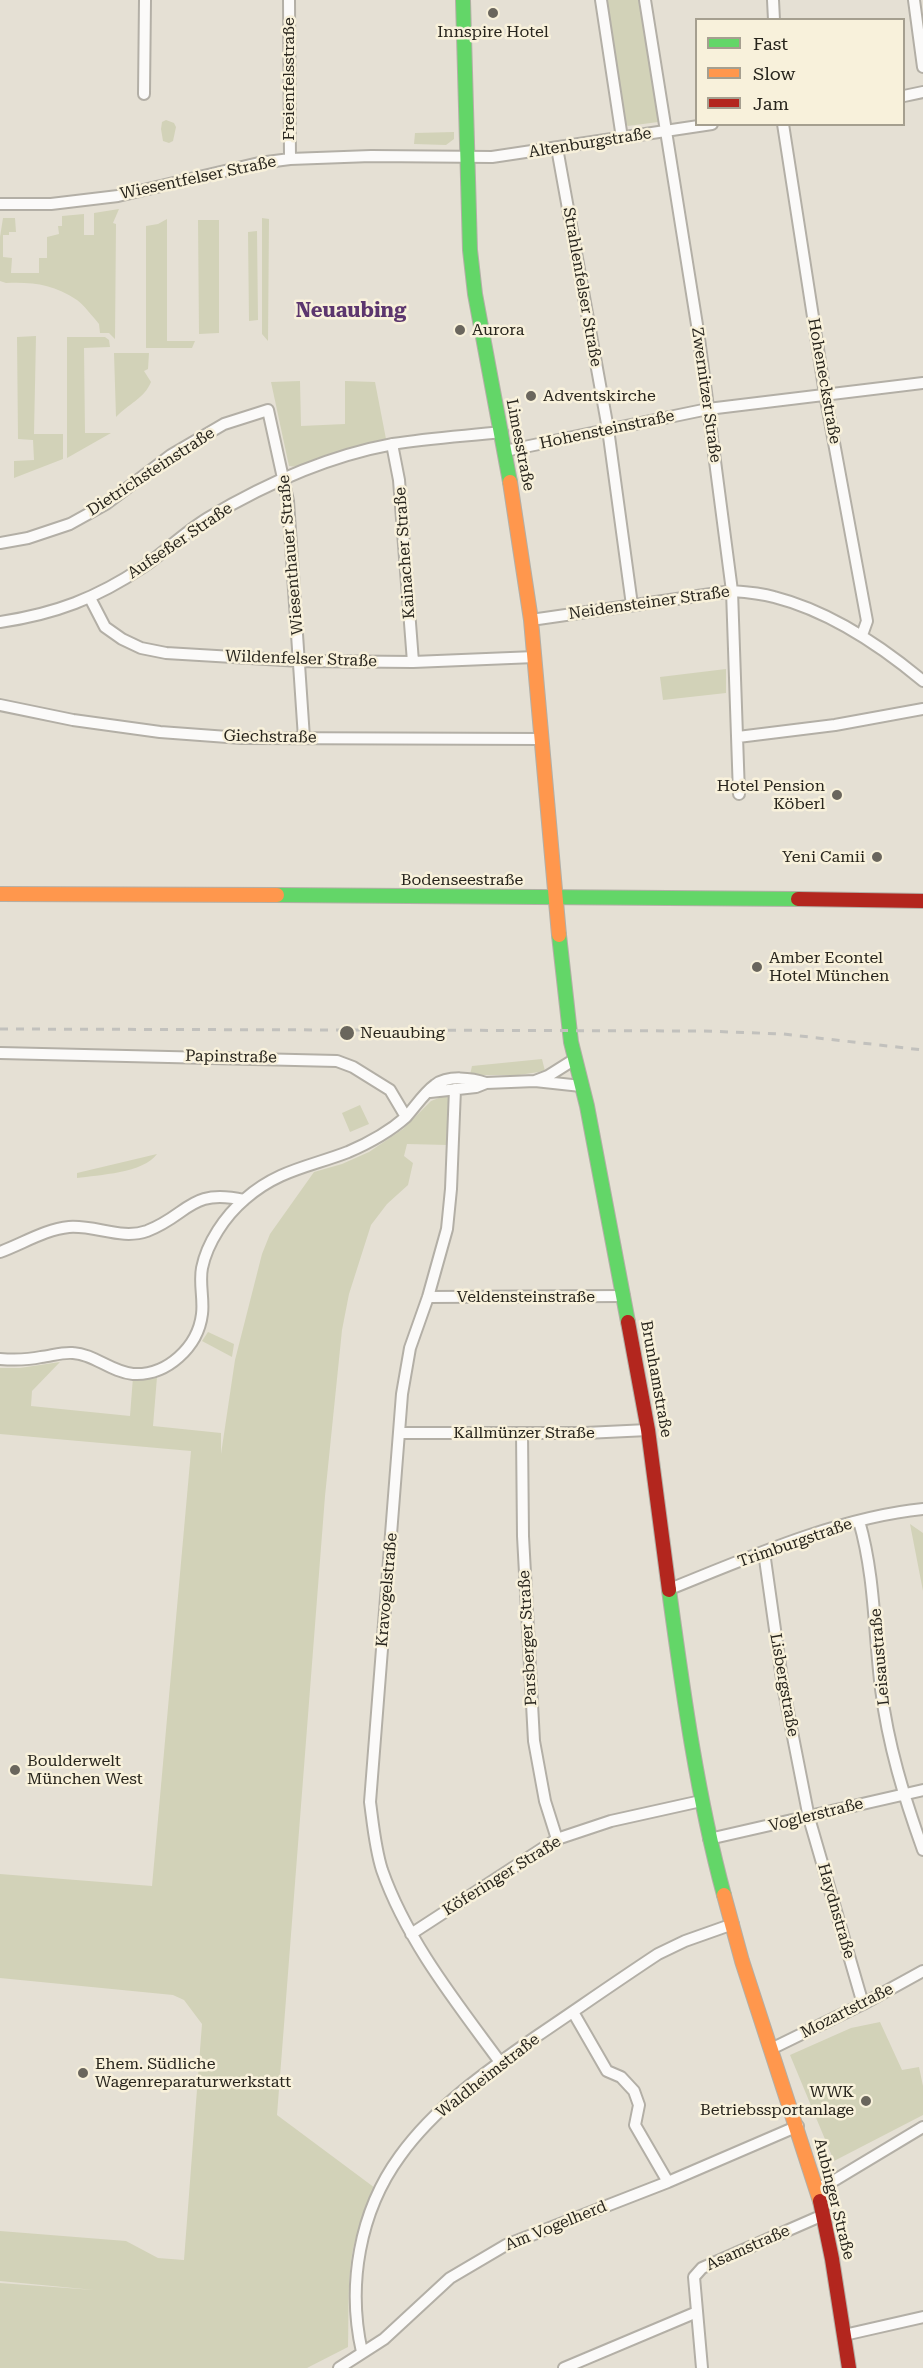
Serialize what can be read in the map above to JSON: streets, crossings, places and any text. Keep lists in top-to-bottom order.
{
  "streets": {
    "street": [
      "Freienfelsstraße",
      "Altenburgstraße",
      "Wiesentfelser Straße",
      "Strahlenfelser Straße",
      "Hoheneckstraße",
      "Zwernitzer Straße",
      "Hohensteinstraße",
      "Limesstraße",
      "Dietrichsteinstraße",
      "Aufseßer Straße",
      "Kainacher Straße",
      "Wiesenthauer Straße",
      "Neidensteiner Straße",
      "Wildenfelser Straße",
      "Giechstraße",
      "Bodenseestraße",
      "Papinstraße",
      "Veldensteinstraße",
      "Brunhamstraße",
      "Kallmünzer Straße",
      "Trimburgstraße",
      "Kravogelstraße",
      "Parsberger Straße",
      "Leisaustraße",
      "Lisbergstraße",
      "Voglerstraße",
      "Köferinger Straße",
      "Haydnstraße",
      "Mozartstraße",
      "Waldheimstraße",
      "Aubinger Straße",
      "Am Vogelherd",
      "Asamstraße"
    ]
  },
  "crossings": [
    ["Freienfelsstraße", "Wiesentfelser Straße"],
    ["Altenburgstraße", "Wiesentfelser Straße"],
    ["Altenburgstraße", "Strahlenfelser Straße"],
    ["Altenburgstraße", "Zwernitzer Straße"],
    ["Altenburgstraße", "Limesstraße"],
    ["Wiesentfelser Straße", "Limesstraße"],
    ["Strahlenfelser Straße", "Hohensteinstraße"],
    ["Strahlenfelser Straße", "Neidensteiner Straße"],
    ["Hoheneckstraße", "Hohensteinstraße"],
    ["Hoheneckstraße", "Neidensteiner Straße"],
    ["Zwernitzer Straße", "Hohensteinstraße"],
    ["Zwernitzer Straße", "Neidensteiner Straße"],
    ["Hohensteinstraße", "Limesstraße"],
    ["Limesstraße", "Aufseßer Straße"],
    ["Limesstraße", "Neidensteiner Straße"],
    ["Limesstraße", "Wildenfelser Straße"],
    ["Limesstraße", "Giechstraße"],
    ["Limesstraße", "Bodenseestraße"],
    ["Limesstraße", "Brunhamstraße"],
    ["Dietrichsteinstraße", "Wiesenthauer Straße"],
    ["Aufseßer Straße", "Kainacher Straße"],
    ["Aufseßer Straße", "Wiesenthauer Straße"],
    ["Aufseßer Straße", "Wildenfelser Straße"],
    ["Kainacher Straße", "Wildenfelser Straße"],
    ["Wiesenthauer Straße", "Wildenfelser Straße"],
    ["Wiesenthauer Straße", "Giechstraße"],
    ["Bodenseestraße", "Brunhamstraße"],
    ["Veldensteinstraße", "Brunhamstraße"],
    ["Veldensteinstraße", "Kravogelstraße"],
    ["Brunhamstraße", "Kallmünzer Straße"],
    ["Brunhamstraße", "Trimburgstraße"],
    ["Brunhamstraße", "Voglerstraße"],
    ["Brunhamstraße", "Köferinger Straße"],
    ["Brunhamstraße", "Aubinger Straße"],
    ["Kallmünzer Straße", "Kravogelstraße"],
    ["Kallmünzer Straße", "Parsberger Straße"],
    ["Trimburgstraße", "Leisaustraße"],
    ["Trimburgstraße", "Lisbergstraße"],
    ["Kravogelstraße", "Köferinger Straße"],
    ["Kravogelstraße", "Waldheimstraße"],
    ["Parsberger Straße", "Köferinger Straße"],
    ["Leisaustraße", "Voglerstraße"],
    ["Lisbergstraße", "Voglerstraße"],
    ["Lisbergstraße", "Haydnstraße"],
    ["Voglerstraße", "Haydnstraße"],
    ["Haydnstraße", "Mozartstraße"],
    ["Mozartstraße", "Aubinger Straße"],
    ["Waldheimstraße", "Aubinger Straße"],
    ["Waldheimstraße", "Am Vogelherd"],
    ["Aubinger Straße", "Am Vogelherd"],
    ["Aubinger Straße", "Asamstraße"]
  ],
  "districts": ["Neuaubing"],
  "places": [
    "Innspire Hotel",
    "Aurora",
    "Adventskirche",
    "Hotel Pension Köberl",
    "Yeni Camii",
    "Amber Econtel Hotel München",
    "Neuaubing",
    "Boulderwelt München West",
    "Ehem. Südliche Wagenreparaturwerkstatt",
    "WWK Betriebssportanlage"
  ],
  "legend": ["Fast", "Slow", "Jam"]
}
